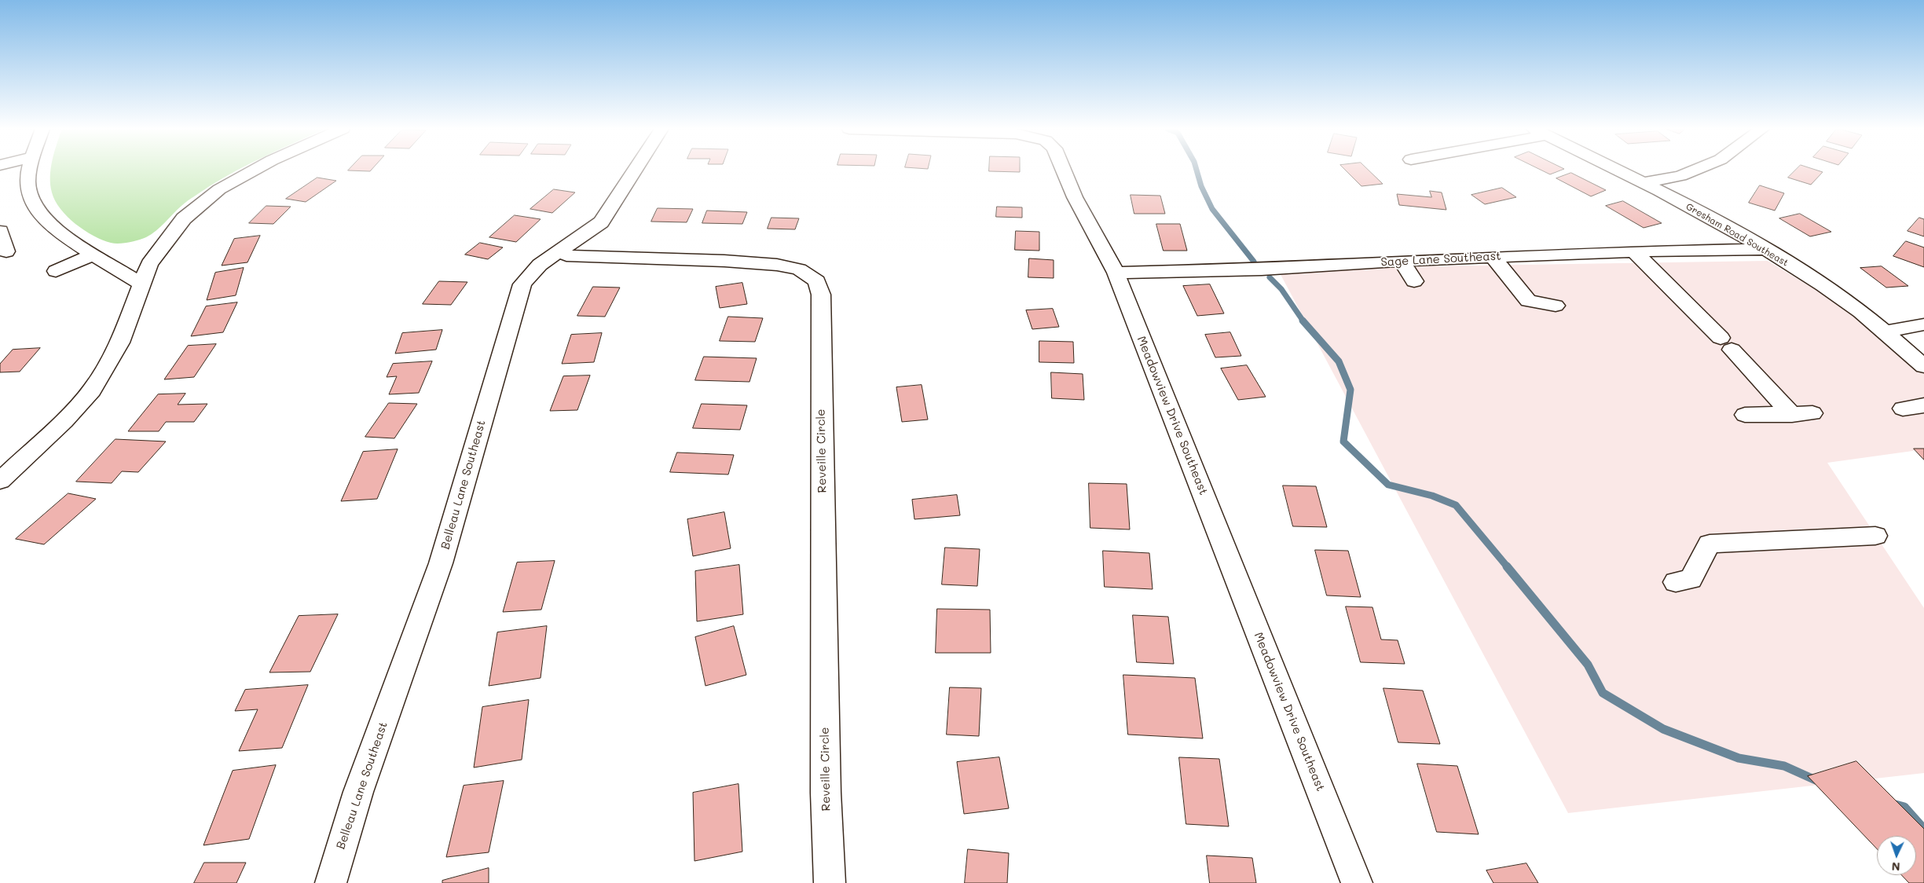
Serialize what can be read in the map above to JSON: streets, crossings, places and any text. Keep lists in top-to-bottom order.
{
  "streets": {
    "street": [
      "Gresham Road Southeast",
      "Sage Lane Southeast",
      "Meadowview Drive Southeast",
      "Reveille Circle",
      "Belleau Lane Southeast"
    ]
  },
  "crossings": [
    ["Gresham Road Southeast", "Sage Lane Southeast"],
    ["Sage Lane Southeast", "Meadowview Drive Southeast"],
    ["Reveille Circle", "Belleau Lane Southeast"]
  ],
  "north": "bottom"
}
